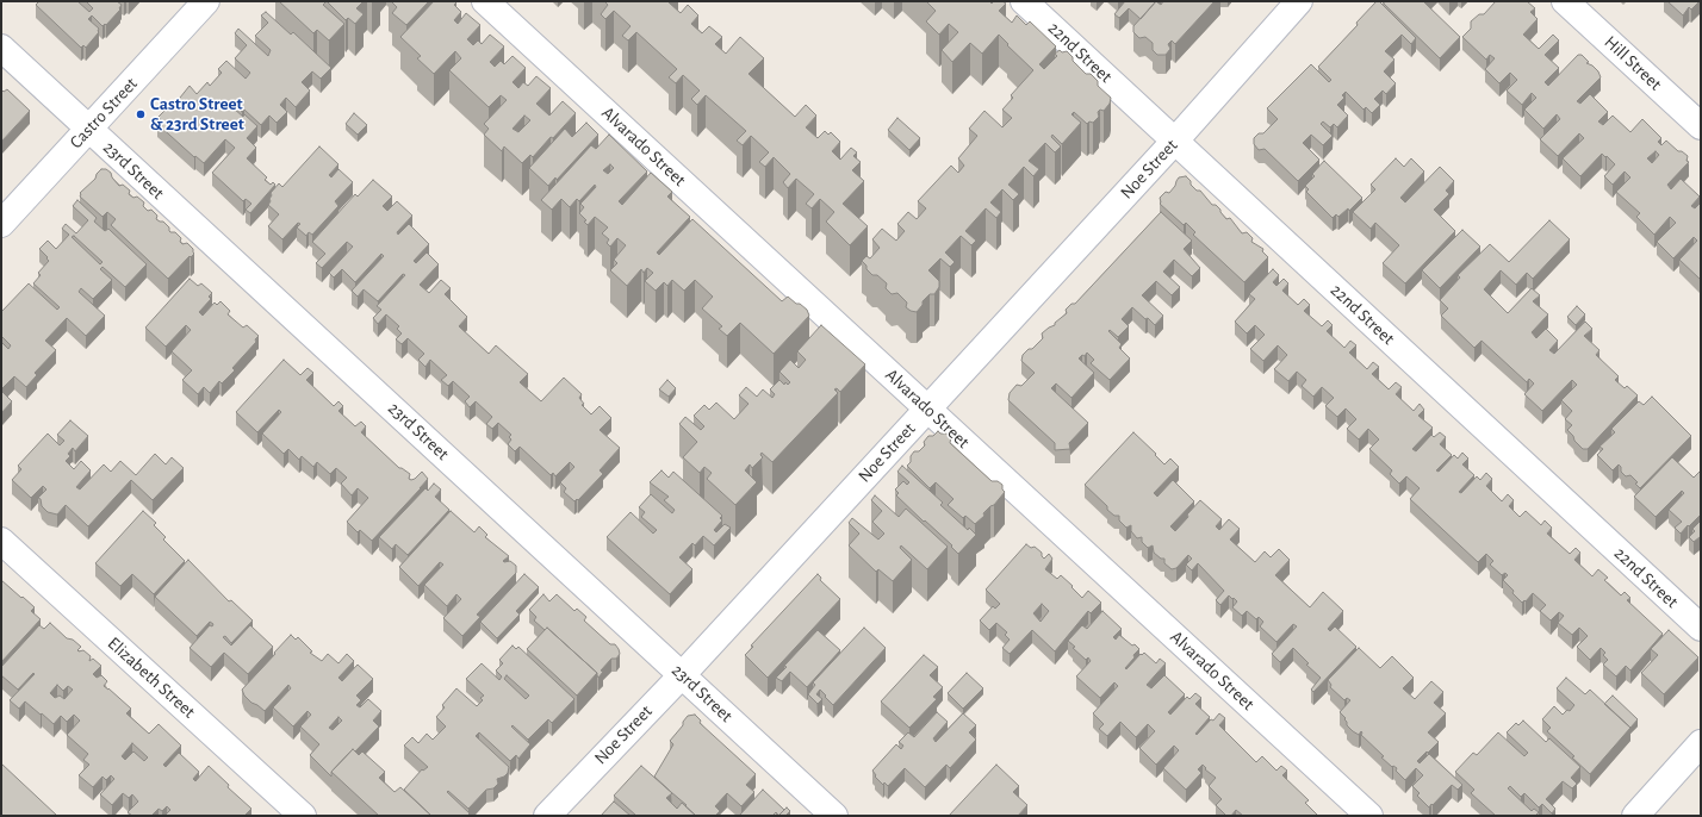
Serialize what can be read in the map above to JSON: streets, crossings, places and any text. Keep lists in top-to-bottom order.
{
  "streets": {
    "street": [
      "22nd Street",
      "Hill Street",
      "Castro Street",
      "Alvarado Street",
      "Noe Street",
      "23rd Street",
      "Elizabeth Street"
    ]
  },
  "crossings": [
    ["22nd Street", "Noe Street"],
    ["Castro Street", "23rd Street"],
    ["Alvarado Street", "Noe Street"],
    ["Noe Street", "23rd Street"]
  ],
  "places": ["Castro Street & 23rd Street"]
}
